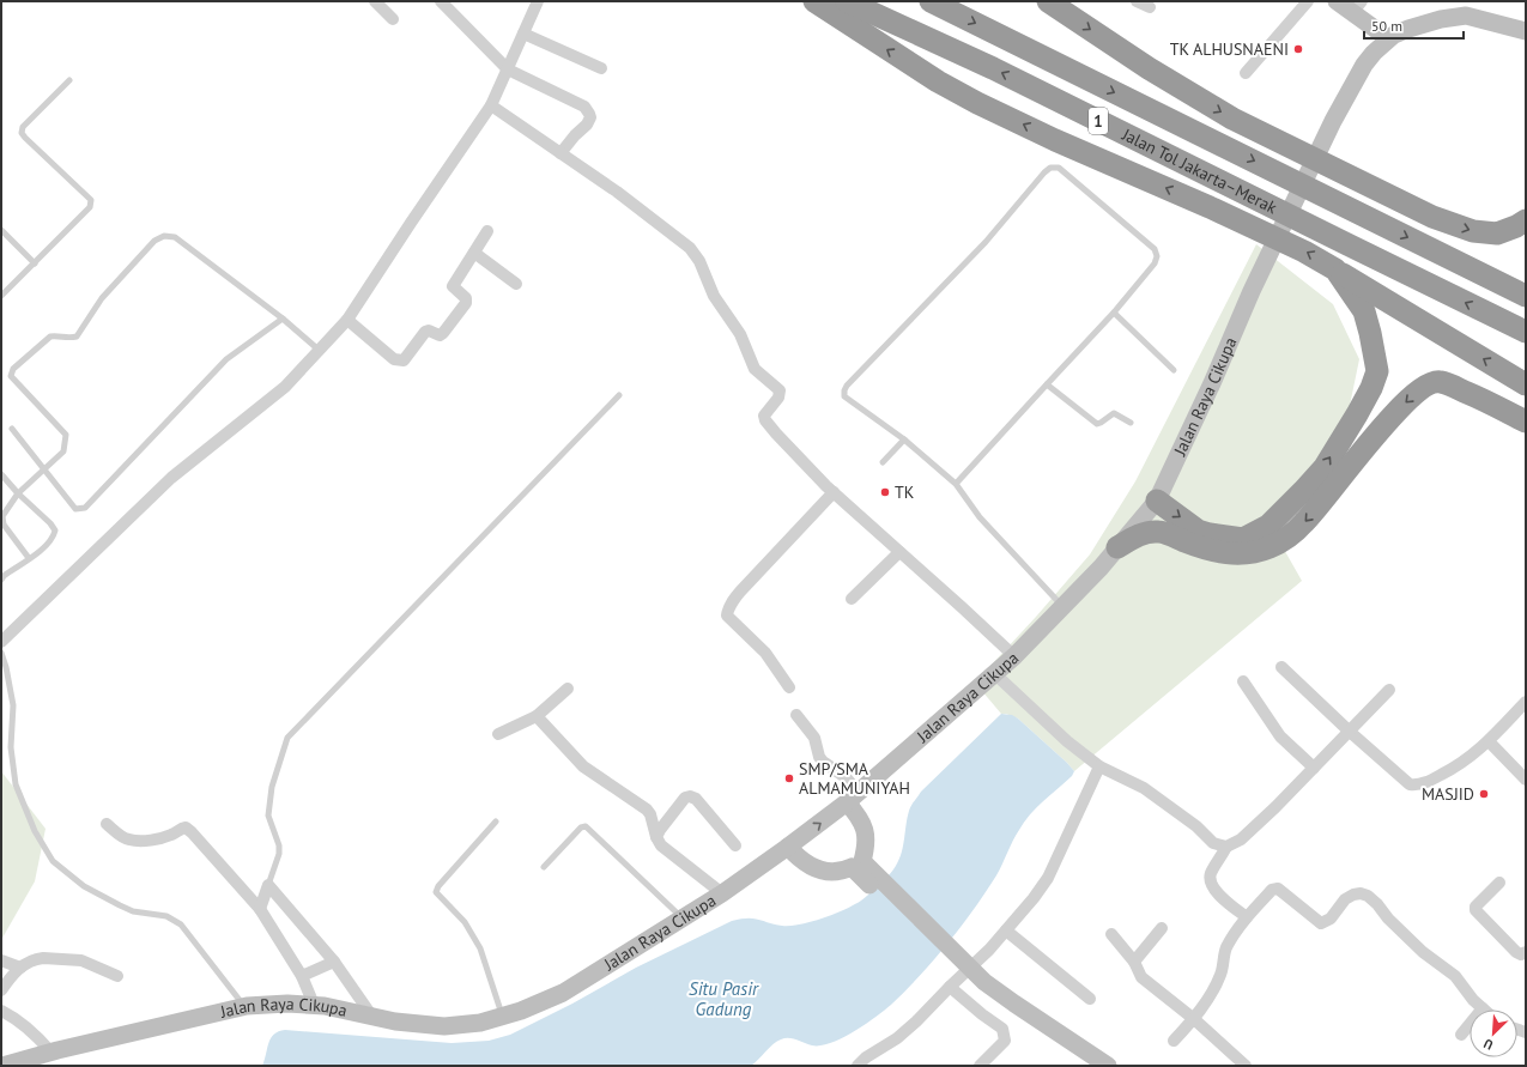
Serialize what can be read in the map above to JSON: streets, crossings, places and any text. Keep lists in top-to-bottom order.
{
  "streets": {
    "highway": ["1", "Jalan Tol Jakarta–Merak"],
    "main road": ["Jalan Raya Cikupa"]
  },
  "water": ["Situ Pasir Gadung"],
  "places": [
    "TK ALHUSNAENI",
    "TK",
    "SMP/SMA ALMAMUNIYAH",
    "MASJID"
  ],
  "scale_bar": "50 m",
  "north": "bottom left"
}
